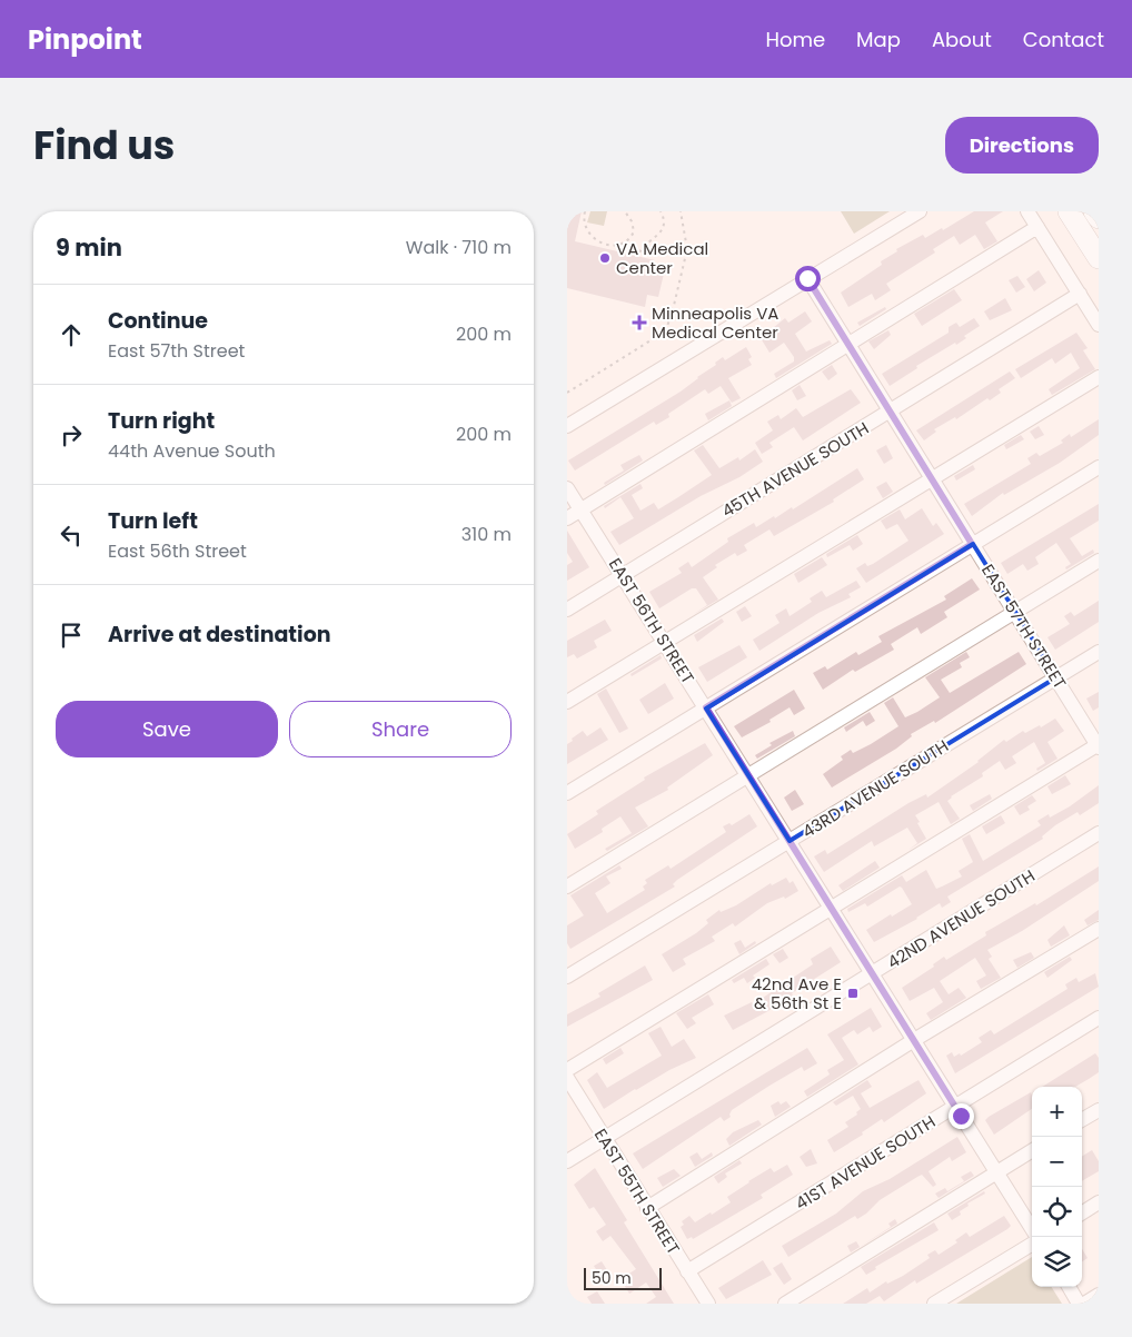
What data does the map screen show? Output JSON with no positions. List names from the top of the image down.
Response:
{
  "streets": {
    "street": [
      "45TH AVENUE SOUTH",
      "EAST 56TH STREET",
      "EAST 57TH STREET",
      "43RD AVENUE SOUTH",
      "42ND AVENUE SOUTH",
      "41ST AVENUE SOUTH",
      "EAST 55TH STREET"
    ]
  },
  "crossings": [
    ["45TH AVENUE SOUTH", "EAST 56TH STREET"],
    ["45TH AVENUE SOUTH", "EAST 57TH STREET"],
    ["EAST 56TH STREET", "43RD AVENUE SOUTH"],
    ["EAST 56TH STREET", "42ND AVENUE SOUTH"],
    ["EAST 56TH STREET", "41ST AVENUE SOUTH"],
    ["EAST 57TH STREET", "43RD AVENUE SOUTH"],
    ["42ND AVENUE SOUTH", "EAST 55TH STREET"],
    ["41ST AVENUE SOUTH", "EAST 55TH STREET"]
  ],
  "places": {
    "other": ["VA Medical Center"],
    "health": ["Minneapolis VA Medical Center"],
    "transit": ["42nd Ave E & 56th St E"]
  },
  "scale_bar": "50 m",
  "page": {
    "header": "Pinpoint",
    "nav": [
      "Home",
      "Map",
      "About",
      "Contact"
    ],
    "title": "Find us",
    "buttons": [
      "Directions",
      ["Save", "Share"]
    ],
    "heading": ["9 min", "Walk · 710 m"],
    "list": [
      ["Continue", "East 57th Street", "200 m"],
      ["Turn right", "44th Avenue South", "200 m"],
      ["Turn left", "East 56th Street", "310 m"],
      "Arrive at destination"
    ],
    "map_buttons": ["+", "−"],
    "scale": "50 m"
  }
}
